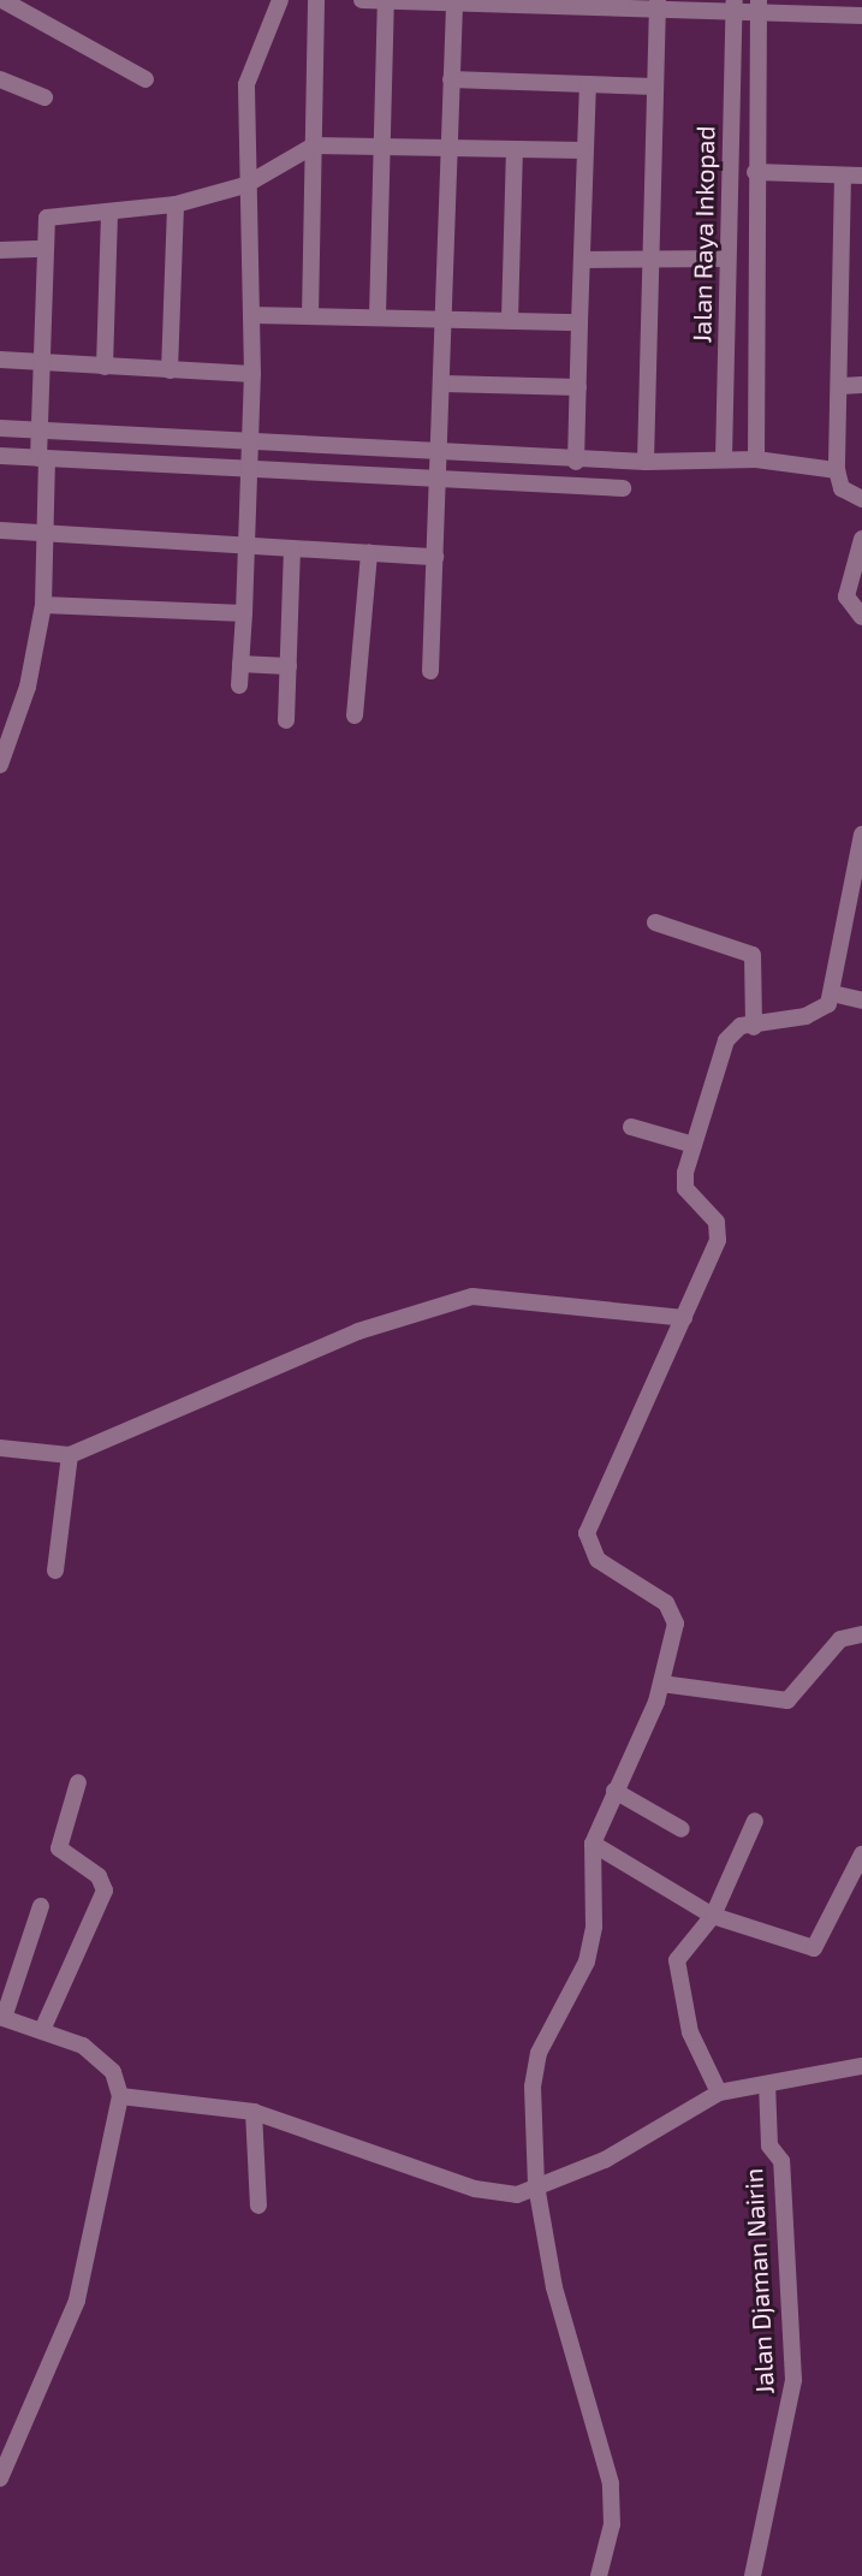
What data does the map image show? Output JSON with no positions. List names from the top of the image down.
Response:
{
  "streets": {
    "street": ["Jalan Raya Inkopad", "Jalan Djaman Nairin"]
  }
}
